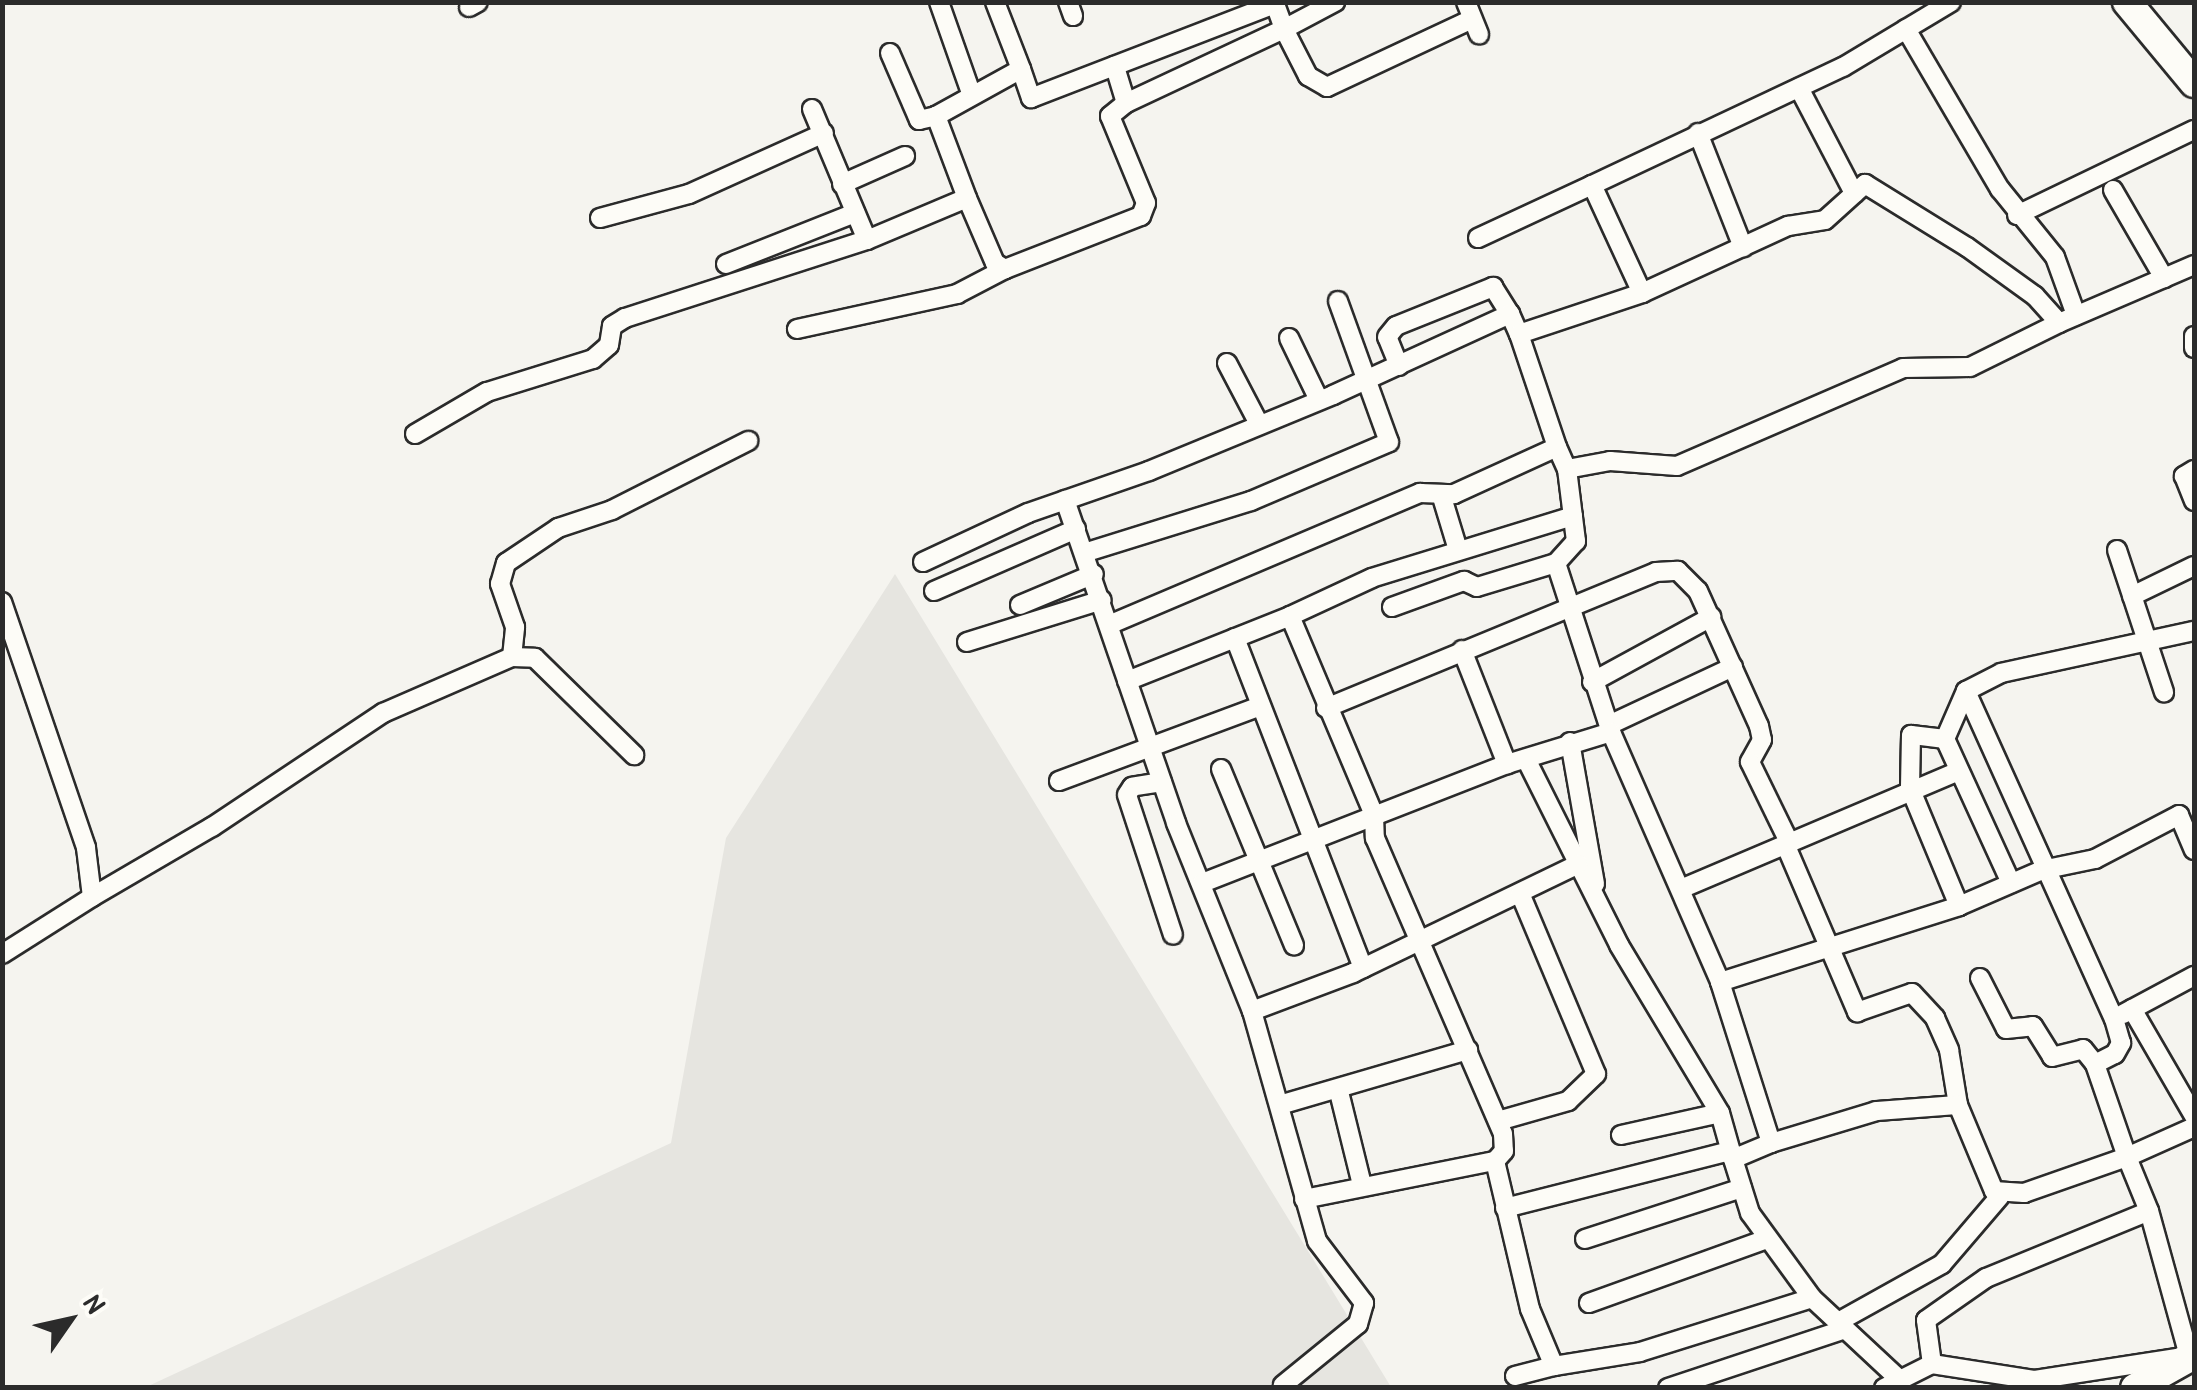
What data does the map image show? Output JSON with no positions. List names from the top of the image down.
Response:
{
  "north": "top right"
}
